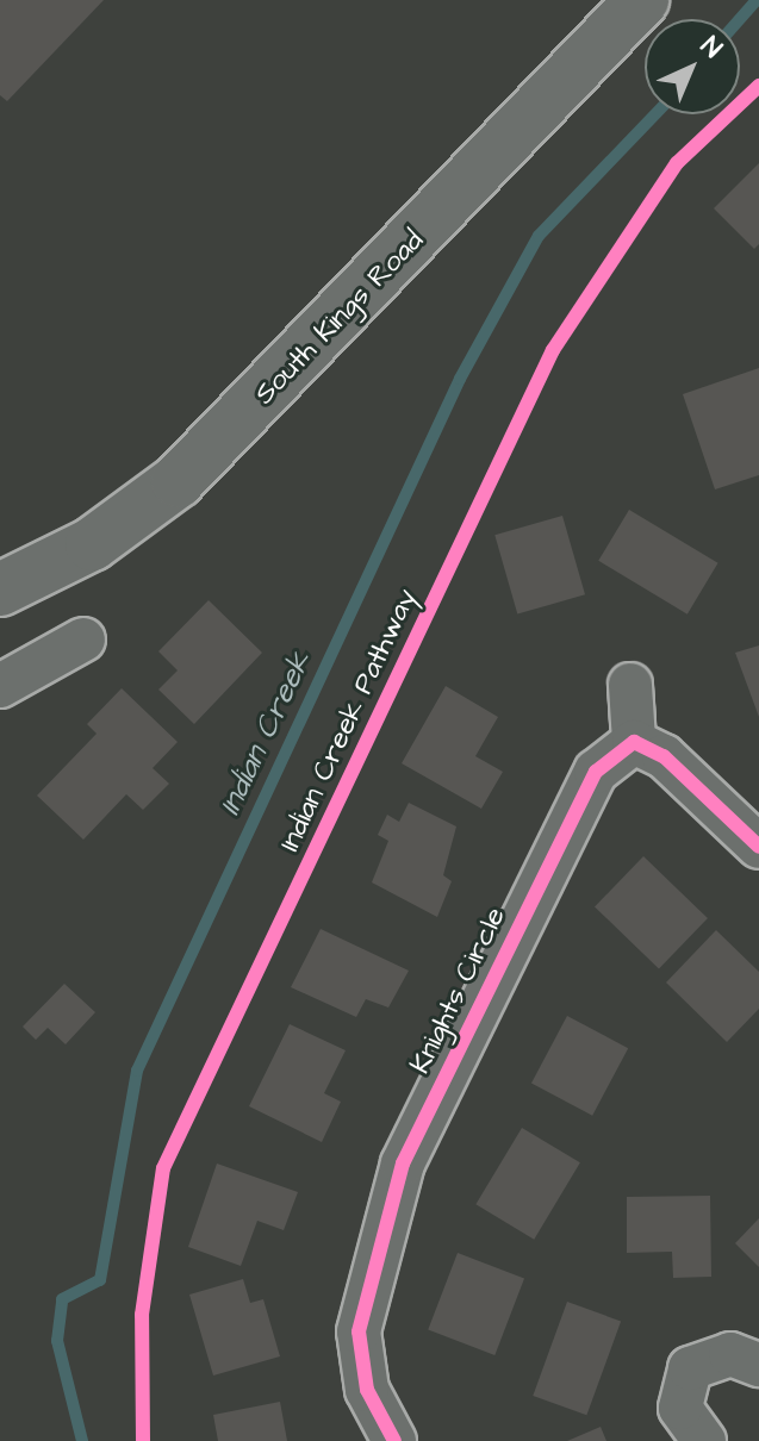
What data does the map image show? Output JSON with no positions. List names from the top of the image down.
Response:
{
  "streets": {
    "main road": ["South Kings Road"],
    "street": ["Knights Circle"],
    "cycle path": ["Indian Creek Pathway"]
  },
  "water": ["Indian Creek"],
  "north": "top right"
}
